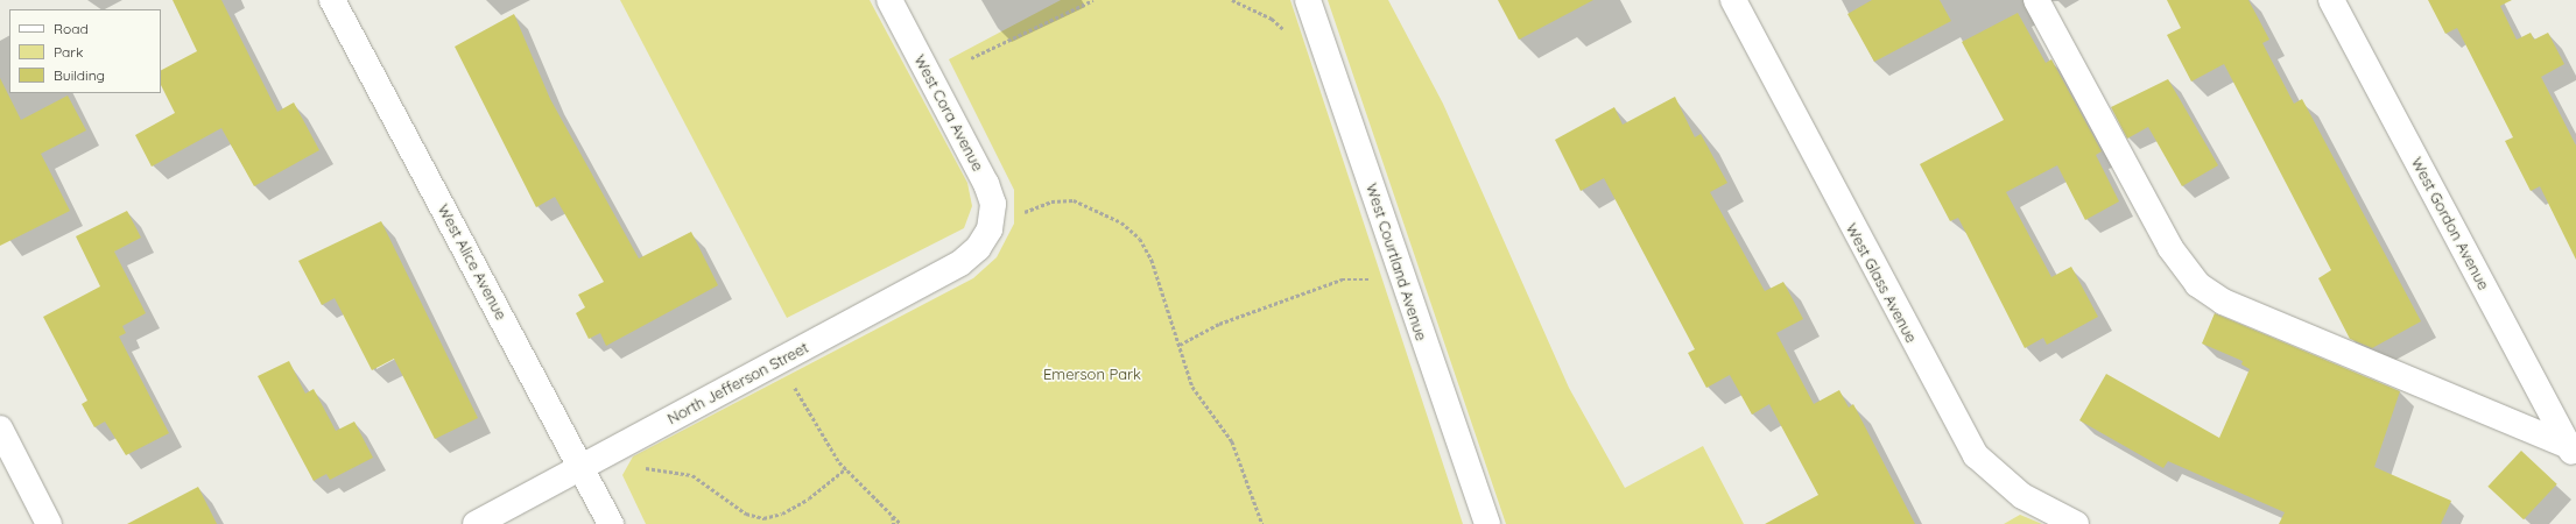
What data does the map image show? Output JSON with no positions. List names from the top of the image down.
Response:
{
  "streets": {
    "street": [
      "West Cora Avenue",
      "West Gordon Avenue",
      "West Alice Avenue",
      "West Courtland Avenue",
      "West Glass Avenue",
      "North Jefferson Street"
    ]
  },
  "crossings": [
    ["West Cora Avenue", "North Jefferson Street"],
    ["West Alice Avenue", "North Jefferson Street"]
  ],
  "parks": ["Emerson Park"],
  "legend": ["Road", "Park", "Building"]
}
